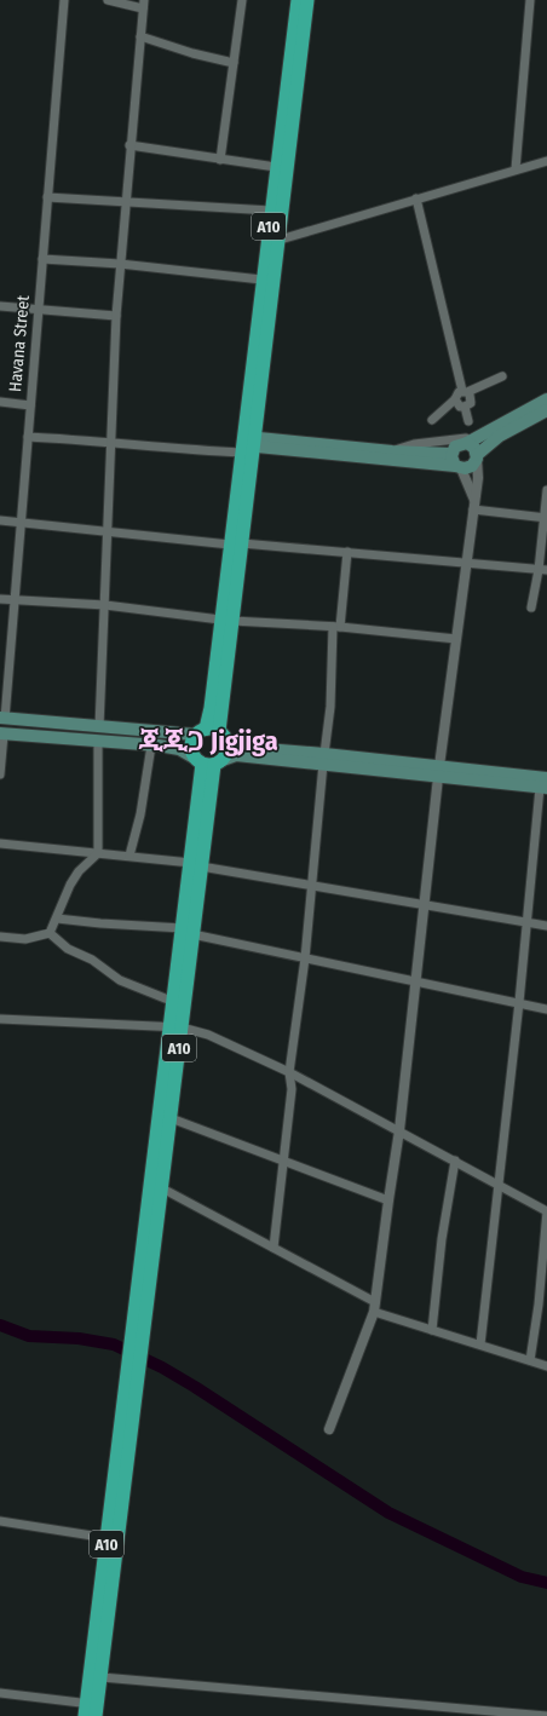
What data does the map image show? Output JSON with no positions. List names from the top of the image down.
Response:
{
  "streets": {
    "highway": ["A10"],
    "street": ["Havana Street"]
  },
  "districts": ["ጂጂጋ Jigjiga"]
}
